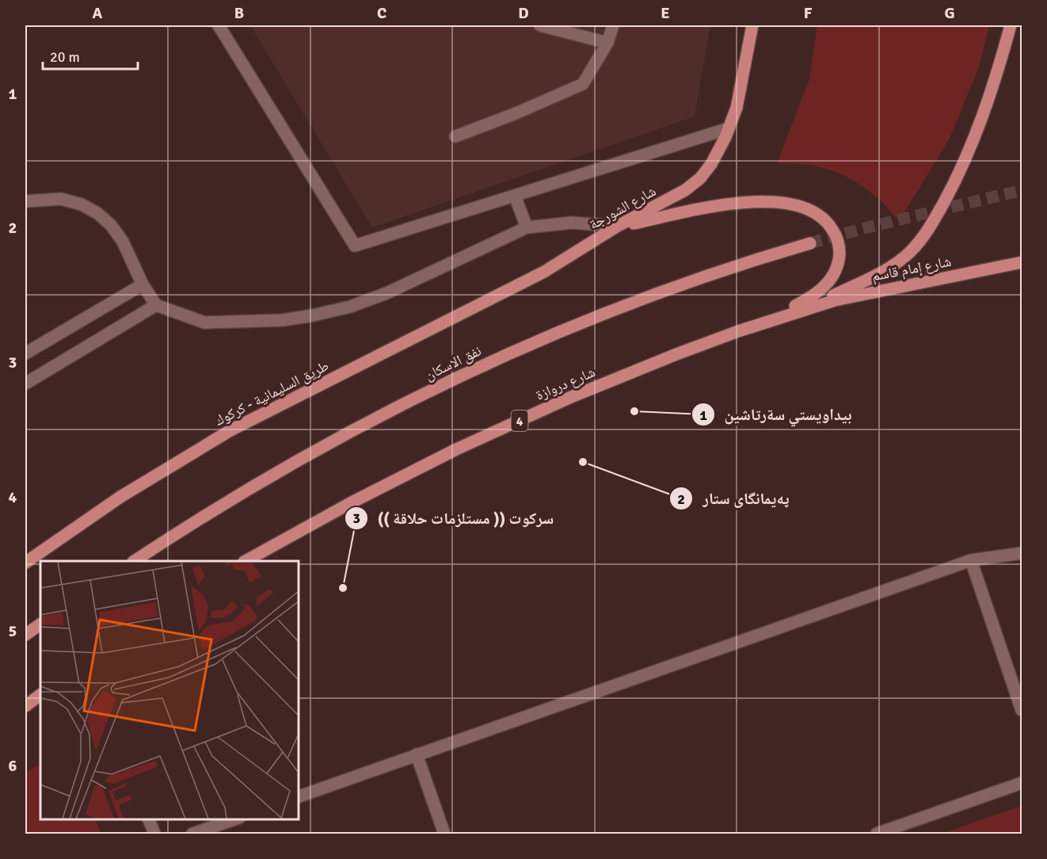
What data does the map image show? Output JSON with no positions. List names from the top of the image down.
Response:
{
  "streets": {
    "main road": [
      "شارع الشورجة",
      "شارع إمام قاسم",
      "نفق الاسكان",
      "شارع دروازة",
      "طريق السليمانية - كركوك",
      "4"
    ]
  },
  "crossings": [
    ["شارع الشورجة", "طريق السليمانية - كركوك"],
    ["شارع إمام قاسم", "شارع دروازة"]
  ],
  "places": ["بيداويستي سةرتاشين", "پەیمانگای ستار", "سركوت (( مستلزمات حلاقة ))"],
  "scale_bar": "20 m",
  "grid": {
    "columns": [
      "A",
      "B",
      "C",
      "D",
      "E",
      "F",
      "G"
    ],
    "rows": [
      "1",
      "2",
      "3",
      "4",
      "5",
      "6"
    ]
  }
}
